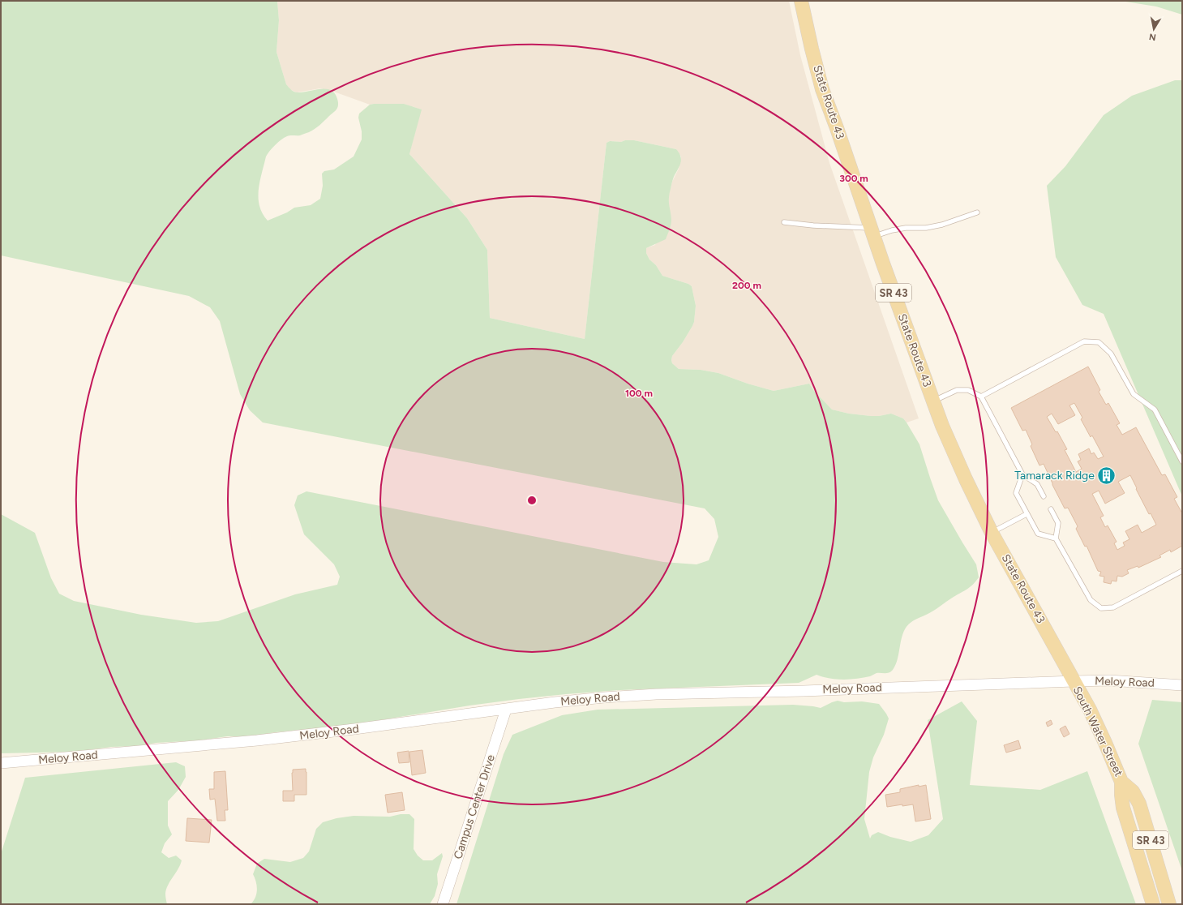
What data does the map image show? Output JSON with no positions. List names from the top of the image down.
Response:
{
  "streets": {
    "main road": ["State Route 43", "SR 43", "South Water Street"],
    "street": ["Meloy Road", "Campus Center Drive"]
  },
  "crossings": [
    ["State Route 43", "Meloy Road"],
    ["State Route 43", "South Water Street"],
    ["Meloy Road", "South Water Street"],
    ["Meloy Road", "Campus Center Drive"]
  ],
  "places": {
    "building": ["Tamarack Ridge"]
  },
  "north": "bottom",
  "rings": ["300 m", "200 m", "100 m"]
}
